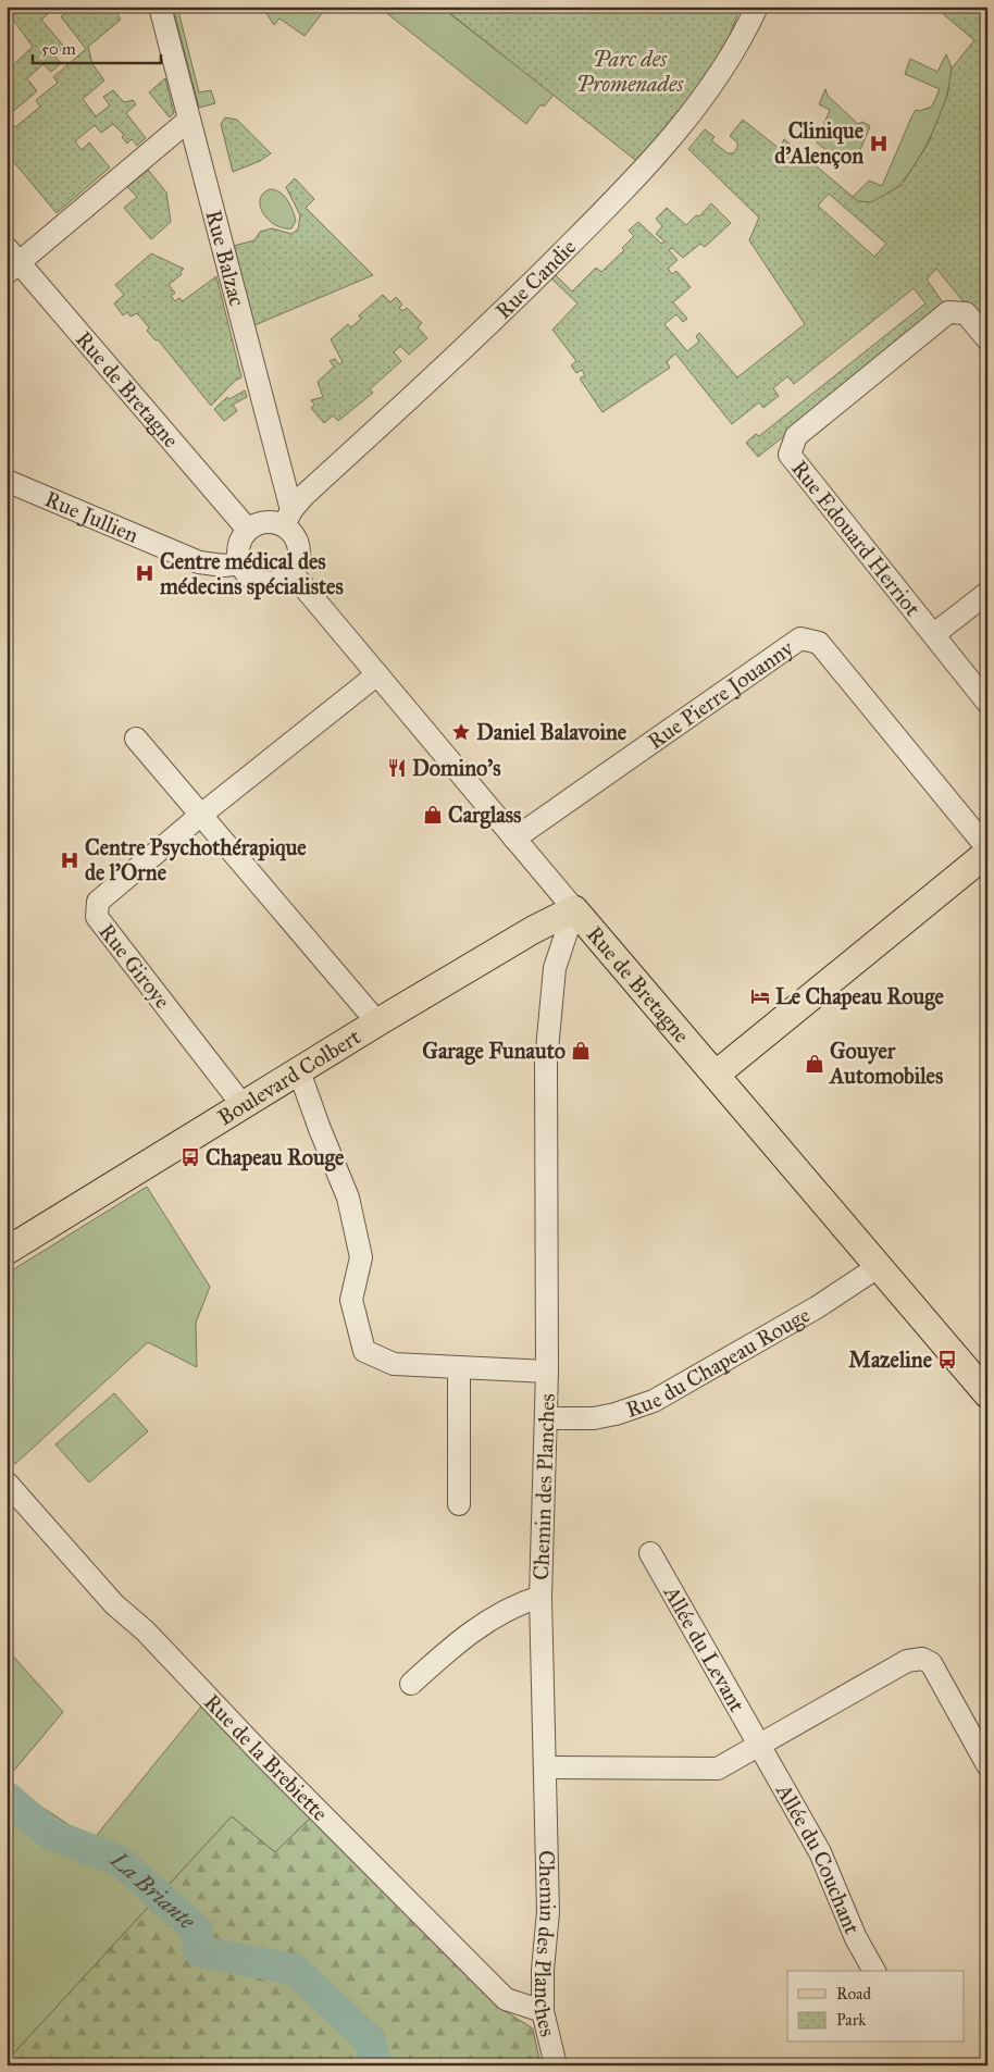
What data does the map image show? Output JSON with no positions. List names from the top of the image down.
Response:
{
  "streets": {
    "main road": ["Rue de Bretagne", "Boulevard Colbert"],
    "street": [
      "Rue Balzac",
      "Rue Candie",
      "Rue Jullien",
      "Rue Edouard Herriot",
      "Rue Pierre Jouanny",
      "Rue Giroye",
      "Rue du Chapeau Rouge",
      "Chemin des Planches",
      "Allée du Levant",
      "Rue de la Brebiette",
      "Allée du Couchant"
    ]
  },
  "crossings": [
    ["Rue Balzac", "Rue Candie"],
    ["Rue Balzac", "Rue de Bretagne"],
    ["Rue Balzac", "Rue Jullien"],
    ["Rue Candie", "Rue de Bretagne"],
    ["Rue Candie", "Rue Jullien"],
    ["Rue de Bretagne", "Rue Jullien"],
    ["Rue de Bretagne", "Rue Pierre Jouanny"],
    ["Rue de Bretagne", "Rue Giroye"],
    ["Rue de Bretagne", "Boulevard Colbert"],
    ["Rue de Bretagne", "Rue du Chapeau Rouge"],
    ["Rue de Bretagne", "Chemin des Planches"],
    ["Rue Giroye", "Boulevard Colbert"],
    ["Boulevard Colbert", "Chemin des Planches"],
    ["Rue du Chapeau Rouge", "Chemin des Planches"],
    ["Chemin des Planches", "Rue de la Brebiette"],
    ["Allée du Levant", "Allée du Couchant"]
  ],
  "water": ["La Briante"],
  "parks": ["Parc des Promenades"],
  "places": {
    "hospital": ["Clinique d'Alençon", "Centre médical des médecins spécialistes", "Centre Psychothérapique de l'Orne"],
    "place": ["Daniel Balavoine"],
    "restaurant": ["Domino's"],
    "shop": ["Carglass", "Garage Funauto", "Gouyer Automobiles"],
    "hotel": ["Le Chapeau Rouge"],
    "bus stop": ["Chapeau Rouge", "Mazeline"]
  },
  "legend": ["Road", "Park"],
  "scale_bar": "50 m"
}
